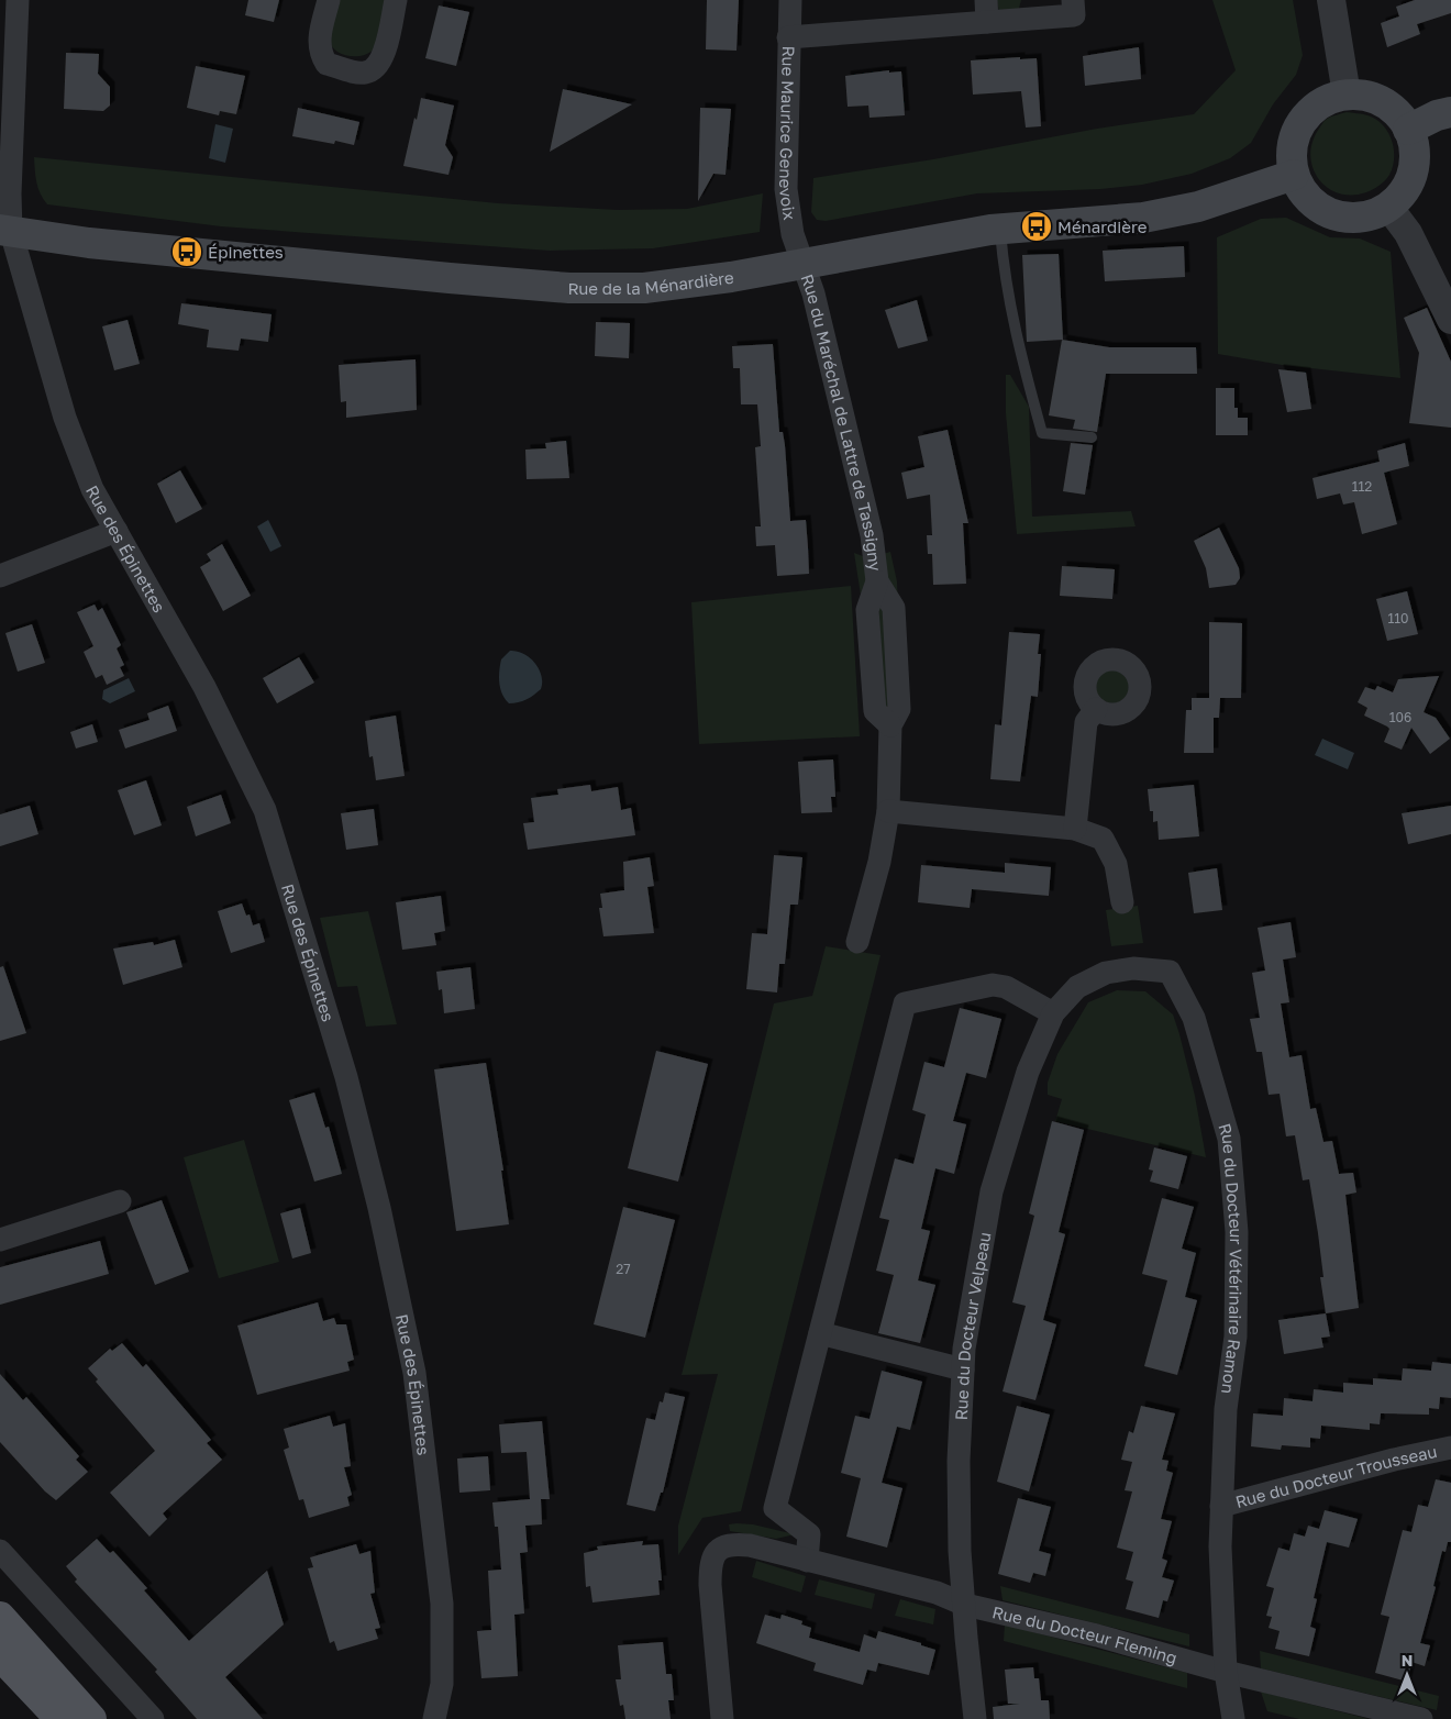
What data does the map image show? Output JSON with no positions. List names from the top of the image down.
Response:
{
  "streets": {
    "main road": ["Rue de la Ménardière"],
    "street": [
      "Rue Maurice Genevoix",
      "Rue du Maréchal de Lattre de Tassigny",
      "Rue des Épinettes",
      "Rue du Docteur Vétérinaire Ramon",
      "Rue du Docteur Velpeau",
      "Rue du Docteur Trousseau",
      "Rue du Docteur Fleming"
    ]
  },
  "crossings": [
    ["Rue Maurice Genevoix", "Rue de la Ménardière"],
    ["Rue Maurice Genevoix", "Rue du Maréchal de Lattre de Tassigny"],
    ["Rue de la Ménardière", "Rue du Maréchal de Lattre de Tassigny"],
    ["Rue de la Ménardière", "Rue des Épinettes"],
    ["Rue du Docteur Vétérinaire Ramon", "Rue du Docteur Velpeau"],
    ["Rue du Docteur Vétérinaire Ramon", "Rue du Docteur Trousseau"],
    ["Rue du Docteur Vétérinaire Ramon", "Rue du Docteur Fleming"],
    ["Rue du Docteur Velpeau", "Rue du Docteur Fleming"]
  ],
  "places": {
    "bus stop": ["Ménardière", "Épinettes"]
  },
  "house_numbers": [
    "112",
    "110",
    "106",
    "27"
  ],
  "north": "top"
}
